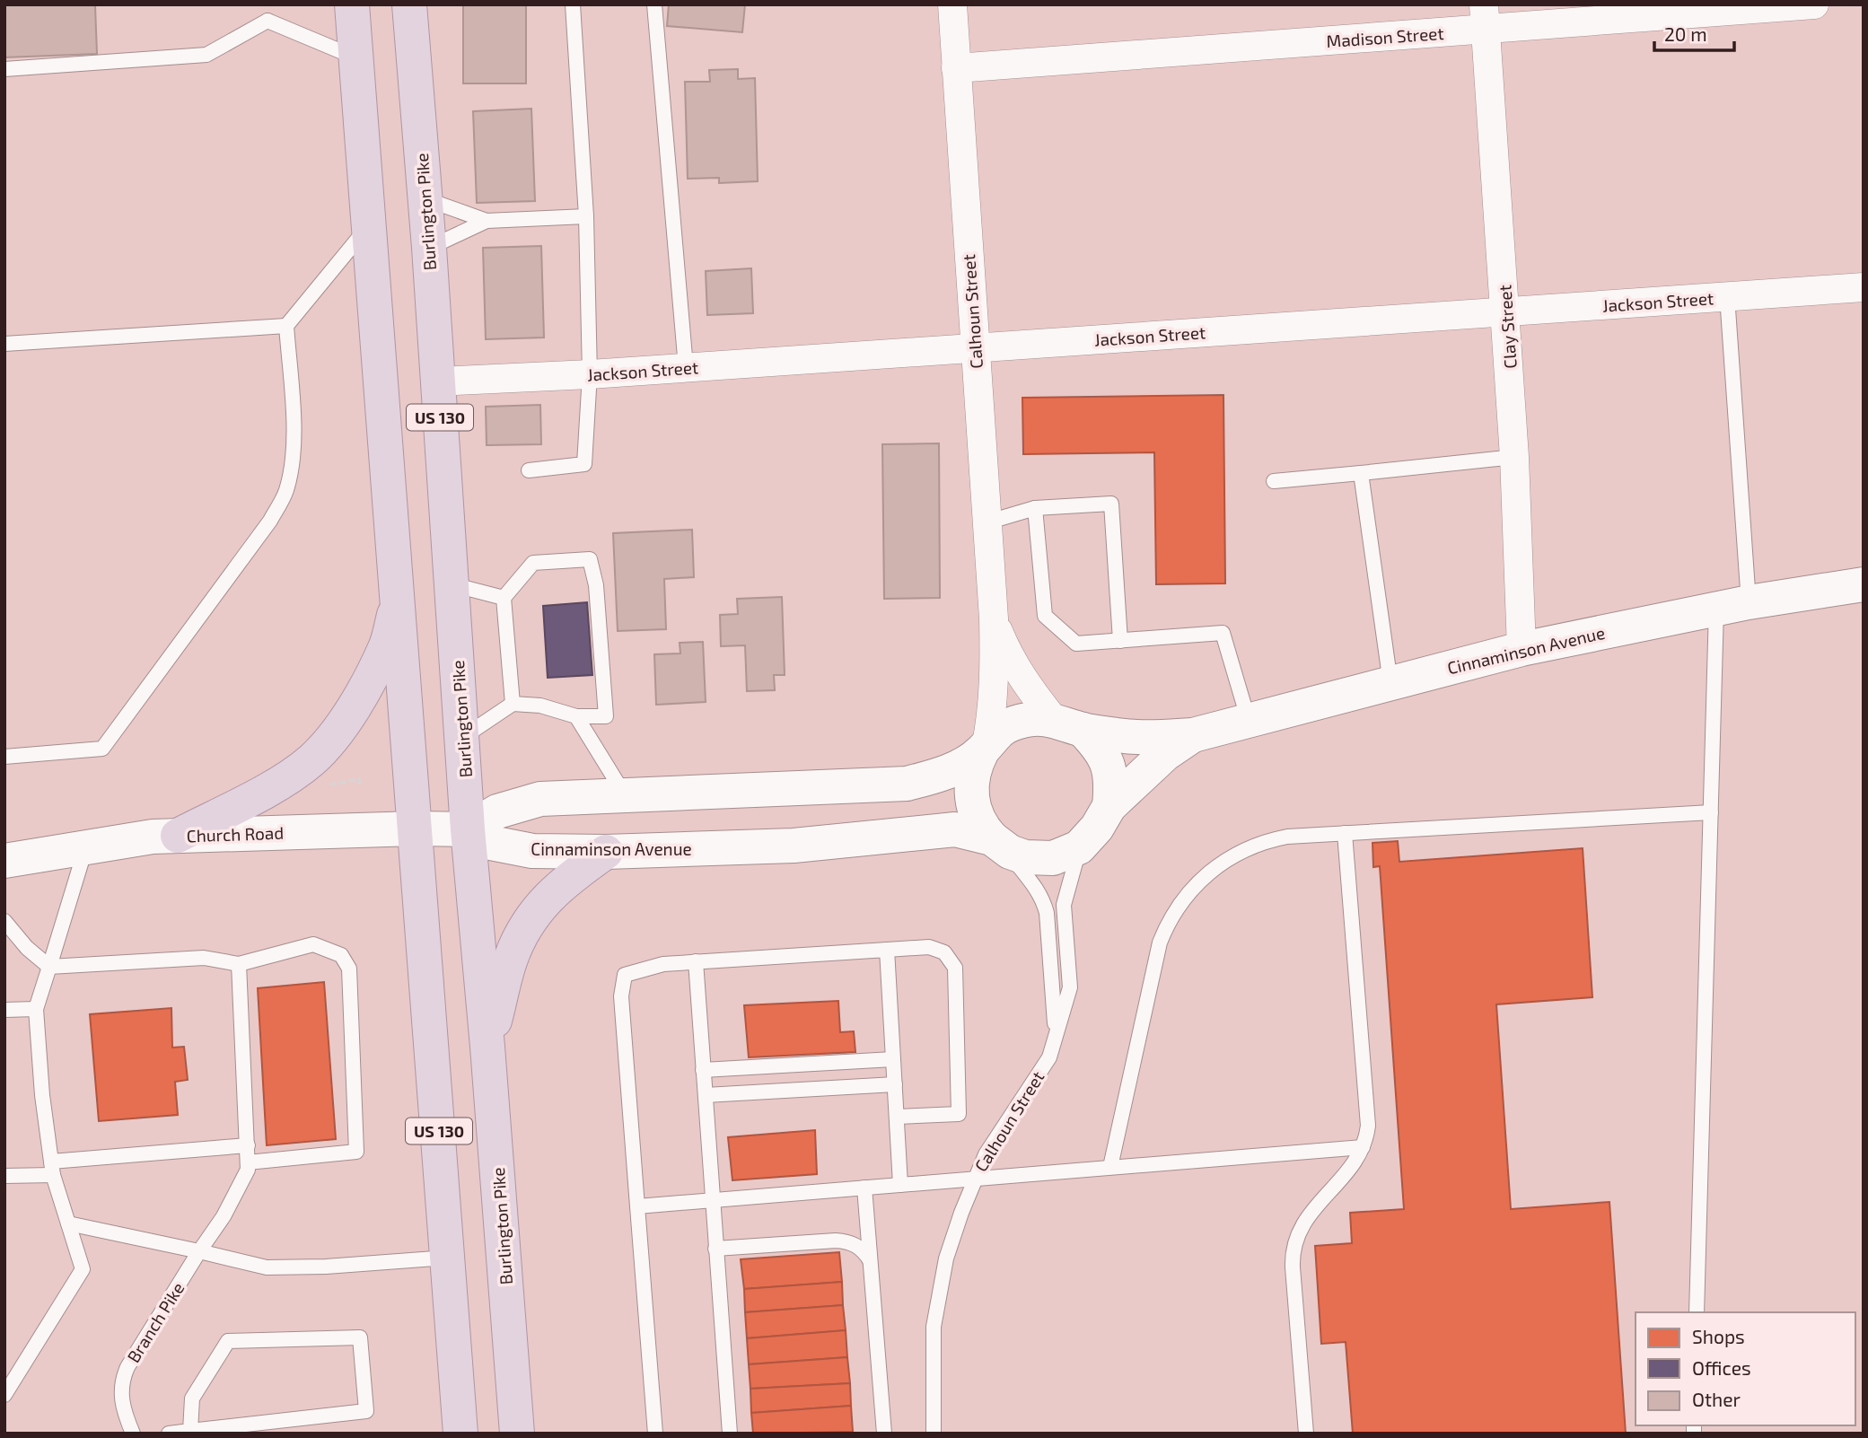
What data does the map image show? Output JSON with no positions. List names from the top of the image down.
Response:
{
  "streets": {
    "highway": ["Burlington Pike", "US 130"],
    "main road": ["Calhoun Street", "Cinnaminson Avenue", "Church Road"],
    "street": ["Madison Street", "Jackson Street", "Clay Street"],
    "lane": ["Branch Pike"]
  },
  "crossings": [
    ["Madison Street", "Calhoun Street"],
    ["Madison Street", "Clay Street"],
    ["Burlington Pike", "Jackson Street"],
    ["Burlington Pike", "Cinnaminson Avenue"],
    ["Burlington Pike", "Church Road"],
    ["Jackson Street", "Calhoun Street"],
    ["Jackson Street", "Clay Street"],
    ["Calhoun Street", "Cinnaminson Avenue"],
    ["Clay Street", "Cinnaminson Avenue"],
    ["US 130", "Church Road"],
    ["Cinnaminson Avenue", "Church Road"]
  ],
  "legend": ["Shops", "Offices", "Other"],
  "scale_bar": "20 m"
}
